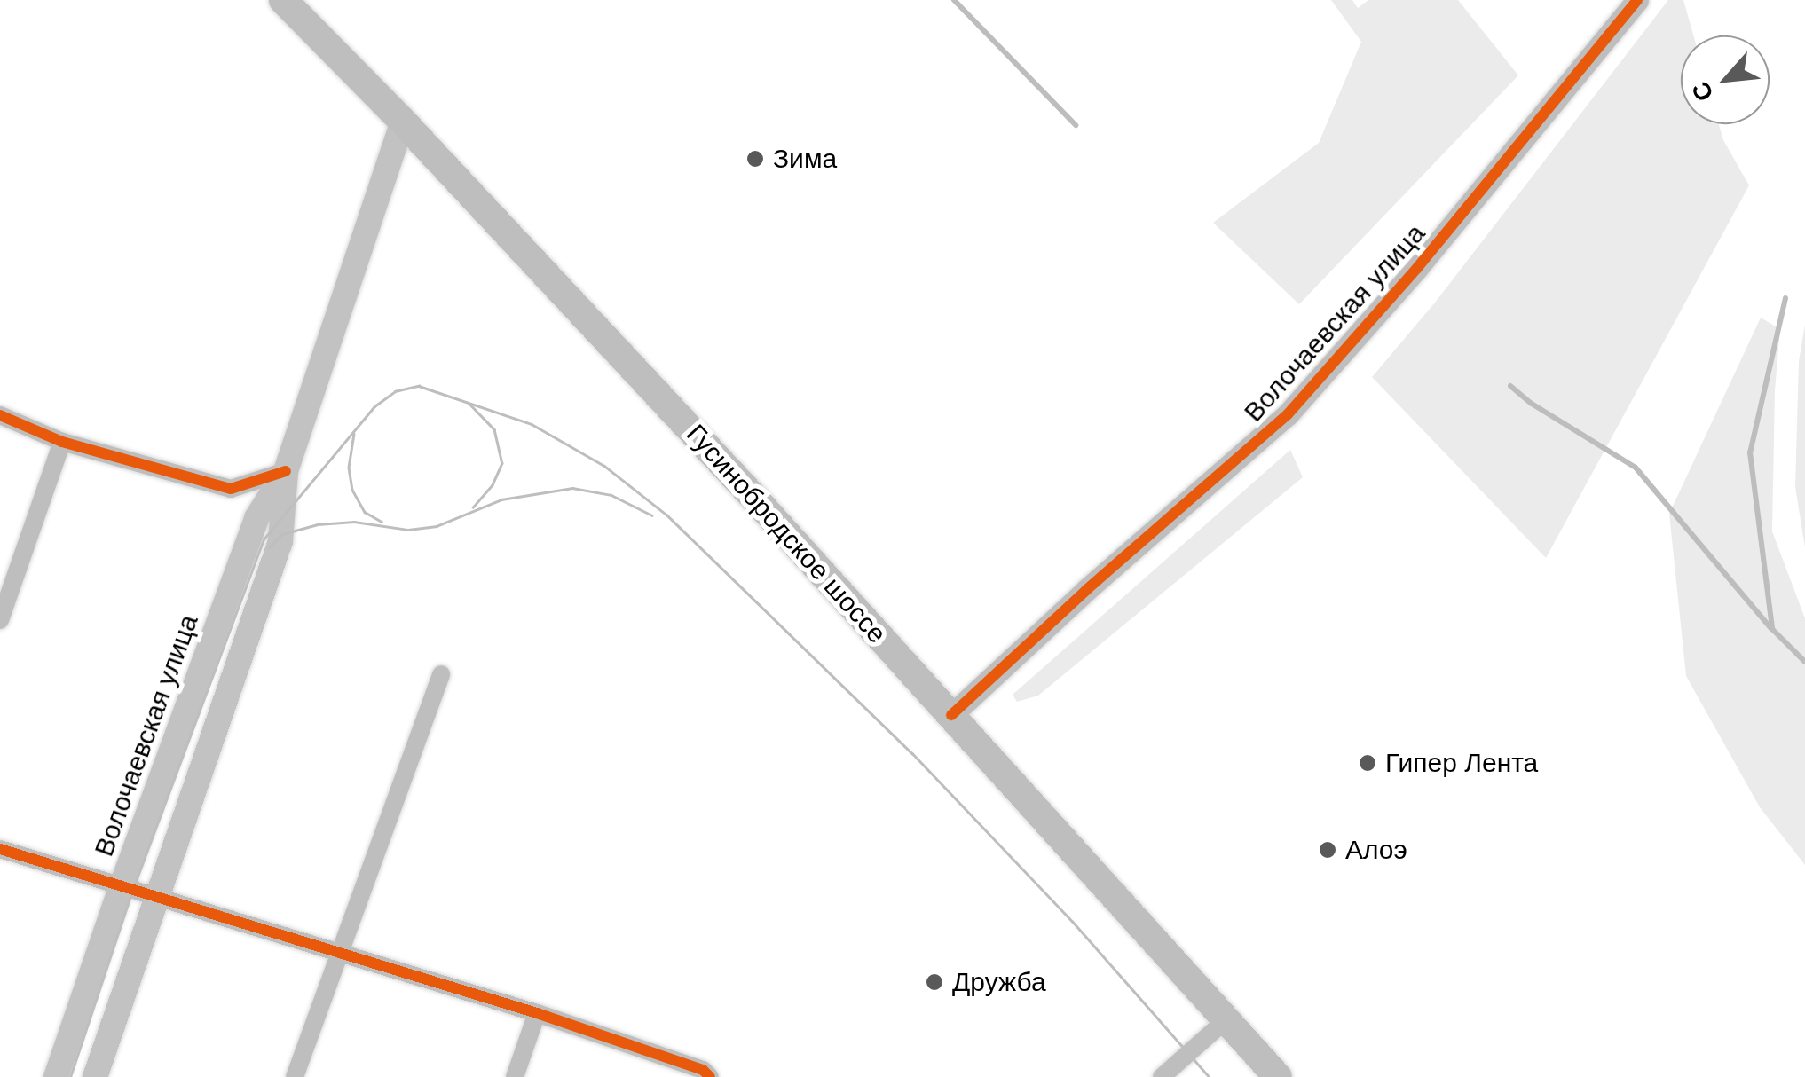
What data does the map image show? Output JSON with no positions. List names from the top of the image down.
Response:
{
  "streets": {
    "main road": ["Волочаевская улица", "Гусинобродское шоссе"]
  },
  "crossings": [
    ["Волочаевская улица", "Гусинобродское шоссе"]
  ],
  "places": [
    "Зима",
    "Гипер Лента",
    "Алоэ",
    "Дружба"
  ],
  "north": "bottom left"
}
